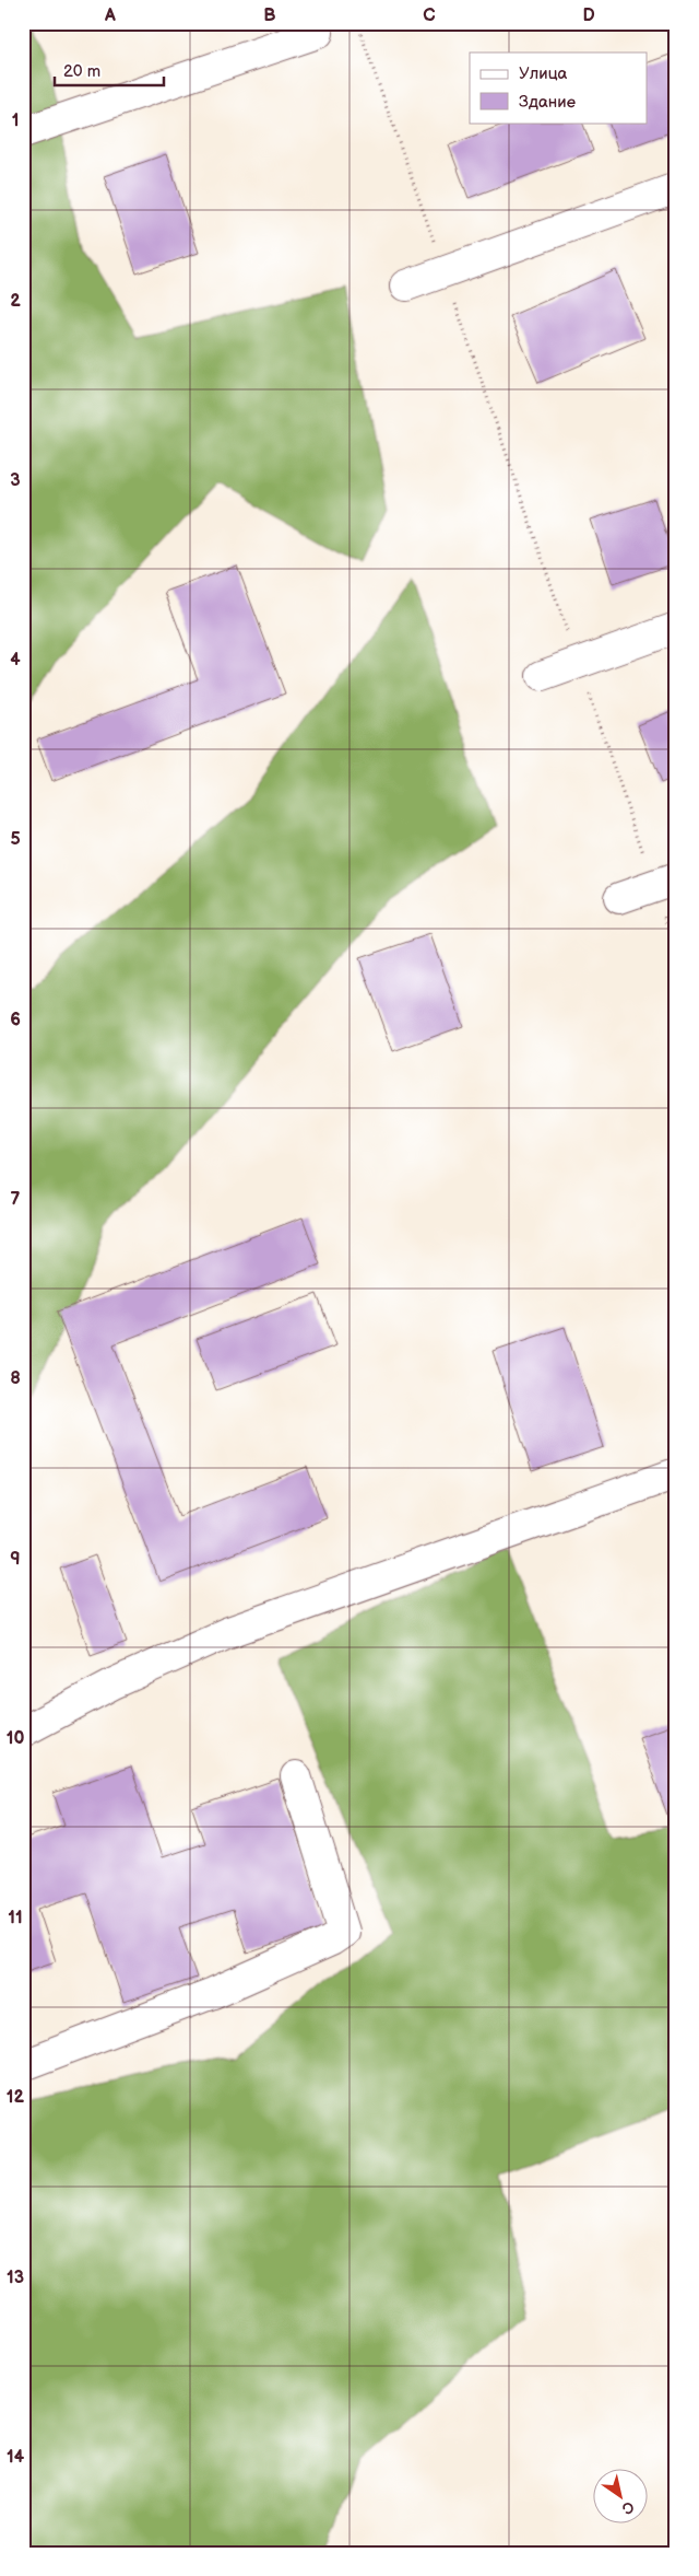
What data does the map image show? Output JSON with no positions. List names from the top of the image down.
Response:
{
  "legend": ["Улица", "Здание"],
  "scale_bar": "20 m",
  "north": "bottom right",
  "grid": {
    "columns": [
      "A",
      "B",
      "C",
      "D"
    ],
    "rows": [
      "1",
      "2",
      "3",
      "4",
      "5",
      "6",
      "7",
      "8",
      "9",
      "10",
      "11",
      "12",
      "13",
      "14"
    ]
  }
}
